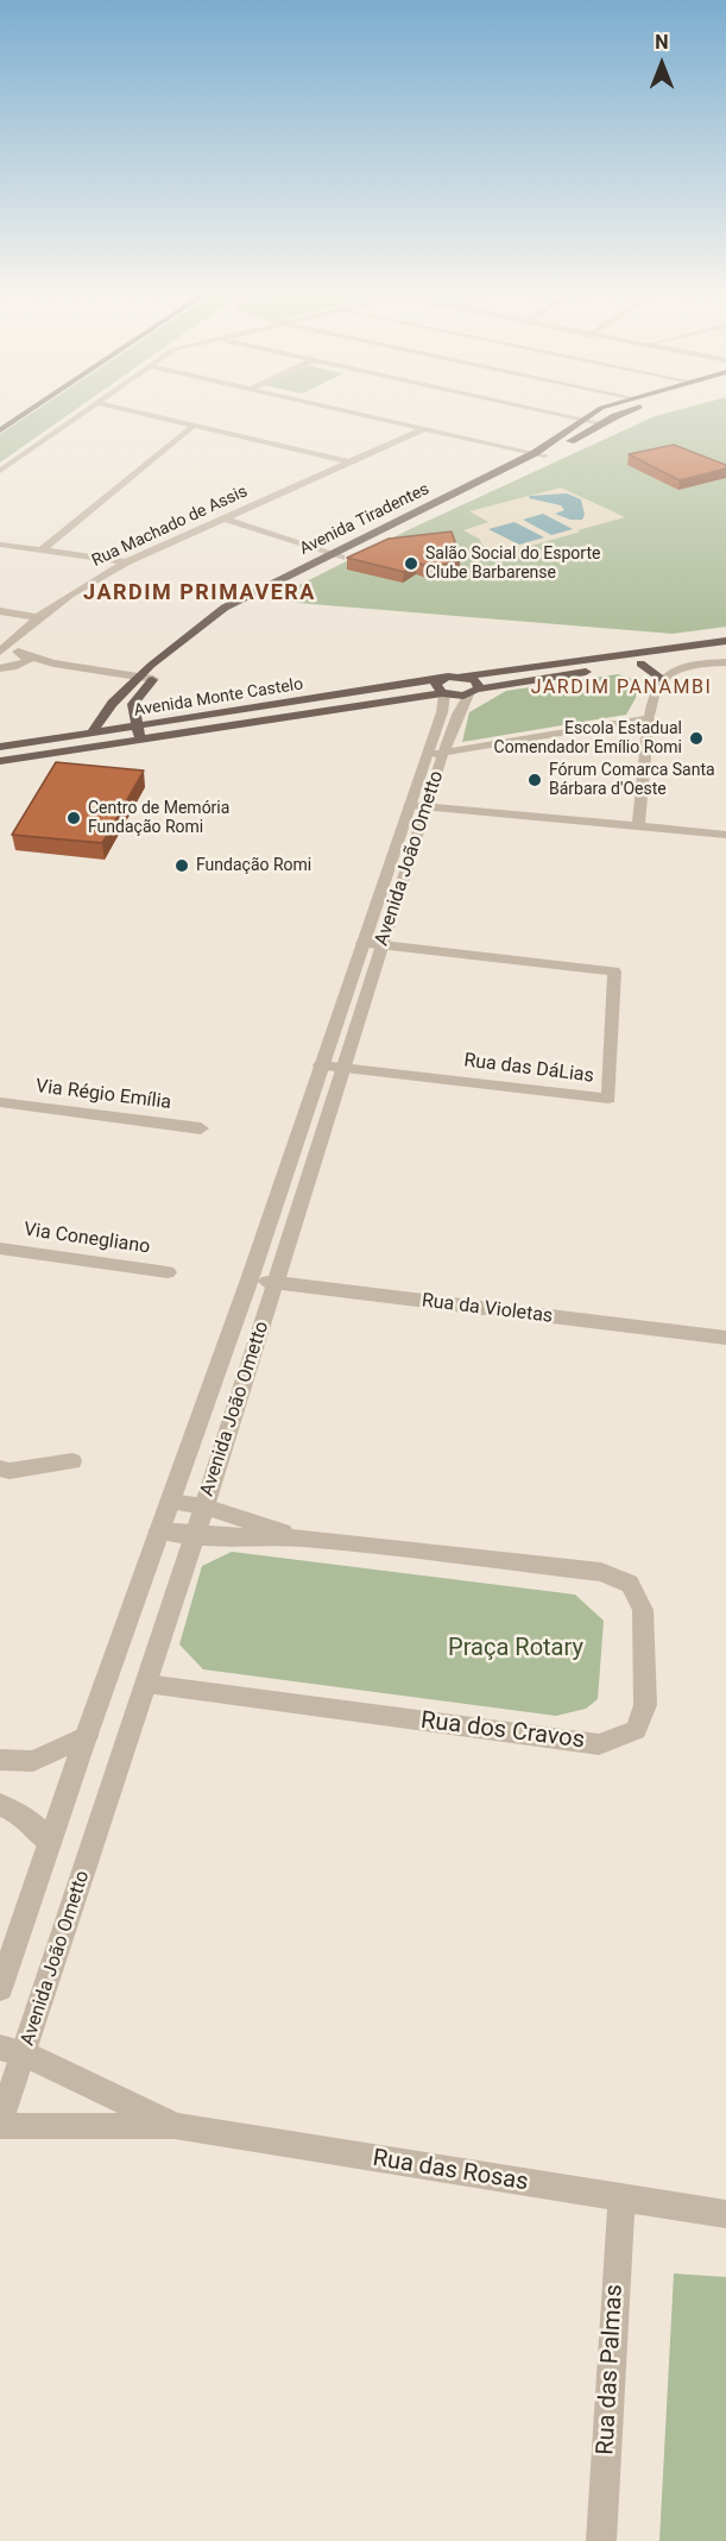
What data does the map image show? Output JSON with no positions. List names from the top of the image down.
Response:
{
  "streets": {
    "main road": ["Avenida Tiradentes", "Avenida Monte Castelo"],
    "street": [
      "Rua Machado de Assis",
      "Avenida João Ometto",
      "Rua das DáLias",
      "Via Régio Emília",
      "Via Conegliano",
      "Rua da Violetas",
      "Rua dos Cravos",
      "Rua das Rosas",
      "Rua das Palmas"
    ]
  },
  "crossings": [
    ["Avenida Tiradentes", "Avenida Monte Castelo"],
    ["Avenida Monte Castelo", "Avenida João Ometto"],
    ["Avenida João Ometto", "Rua das DáLias"],
    ["Avenida João Ometto", "Rua da Violetas"],
    ["Avenida João Ometto", "Rua dos Cravos"],
    ["Avenida João Ometto", "Rua das Rosas"],
    ["Rua das Rosas", "Rua das Palmas"]
  ],
  "districts": ["JARDIM PRIMAVERA", "JARDIM PANAMBI"],
  "parks": ["Praça Rotary"],
  "places": [
    "Salão Social do Esporte Clube Barbarense",
    "Escola Estadual Comendador Emílio Romi",
    "Fórum Comarca Santa Bárbara d'Oeste",
    "Centro de Memória Fundação Romi",
    "Fundação Romi"
  ],
  "north": "top"
}
